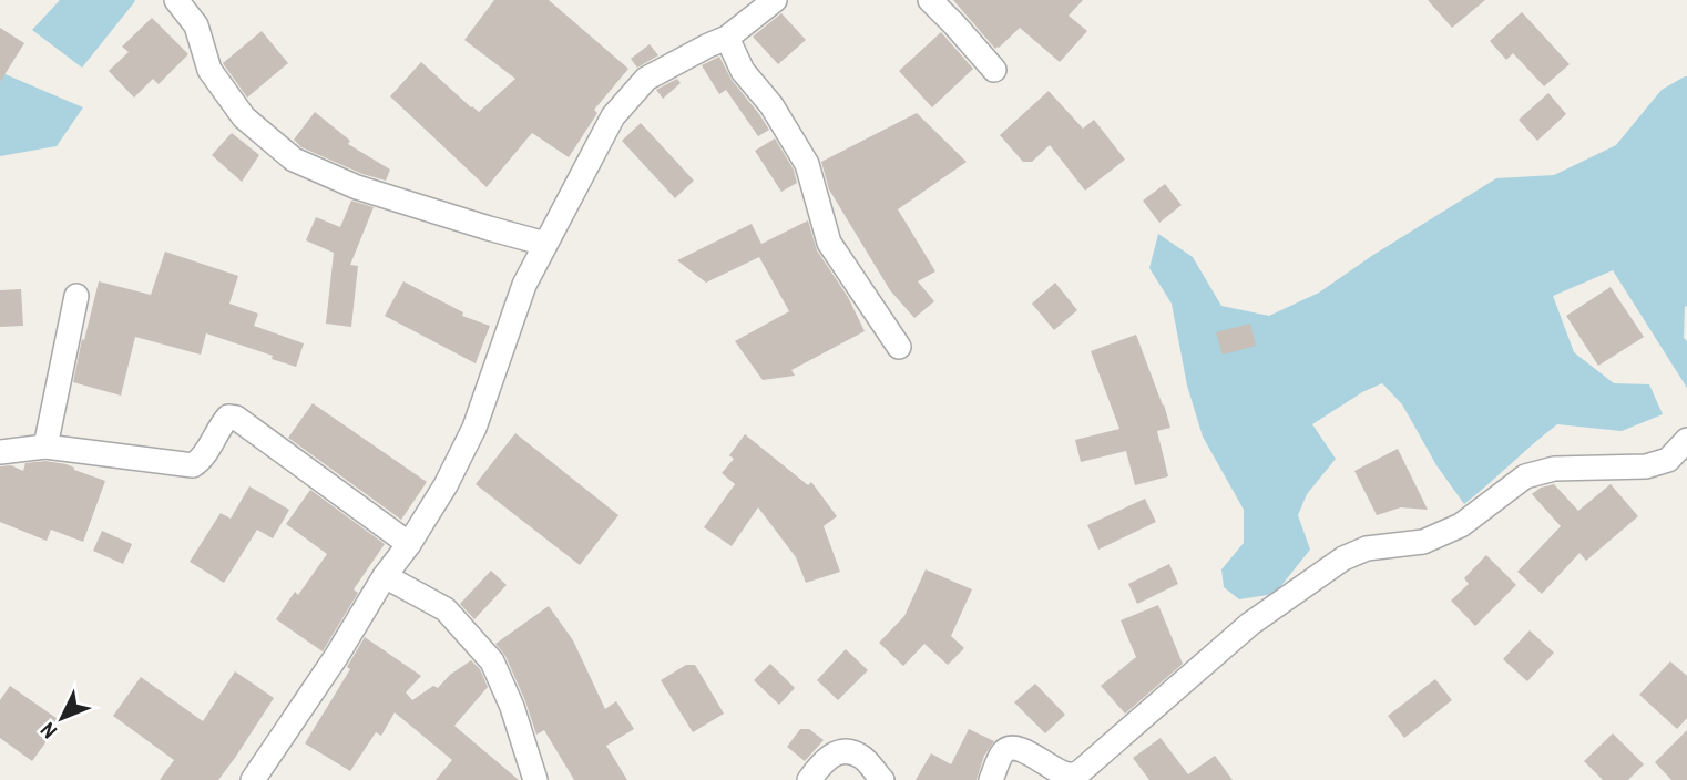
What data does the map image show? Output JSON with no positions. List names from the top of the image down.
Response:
{
  "north": "bottom left"
}
